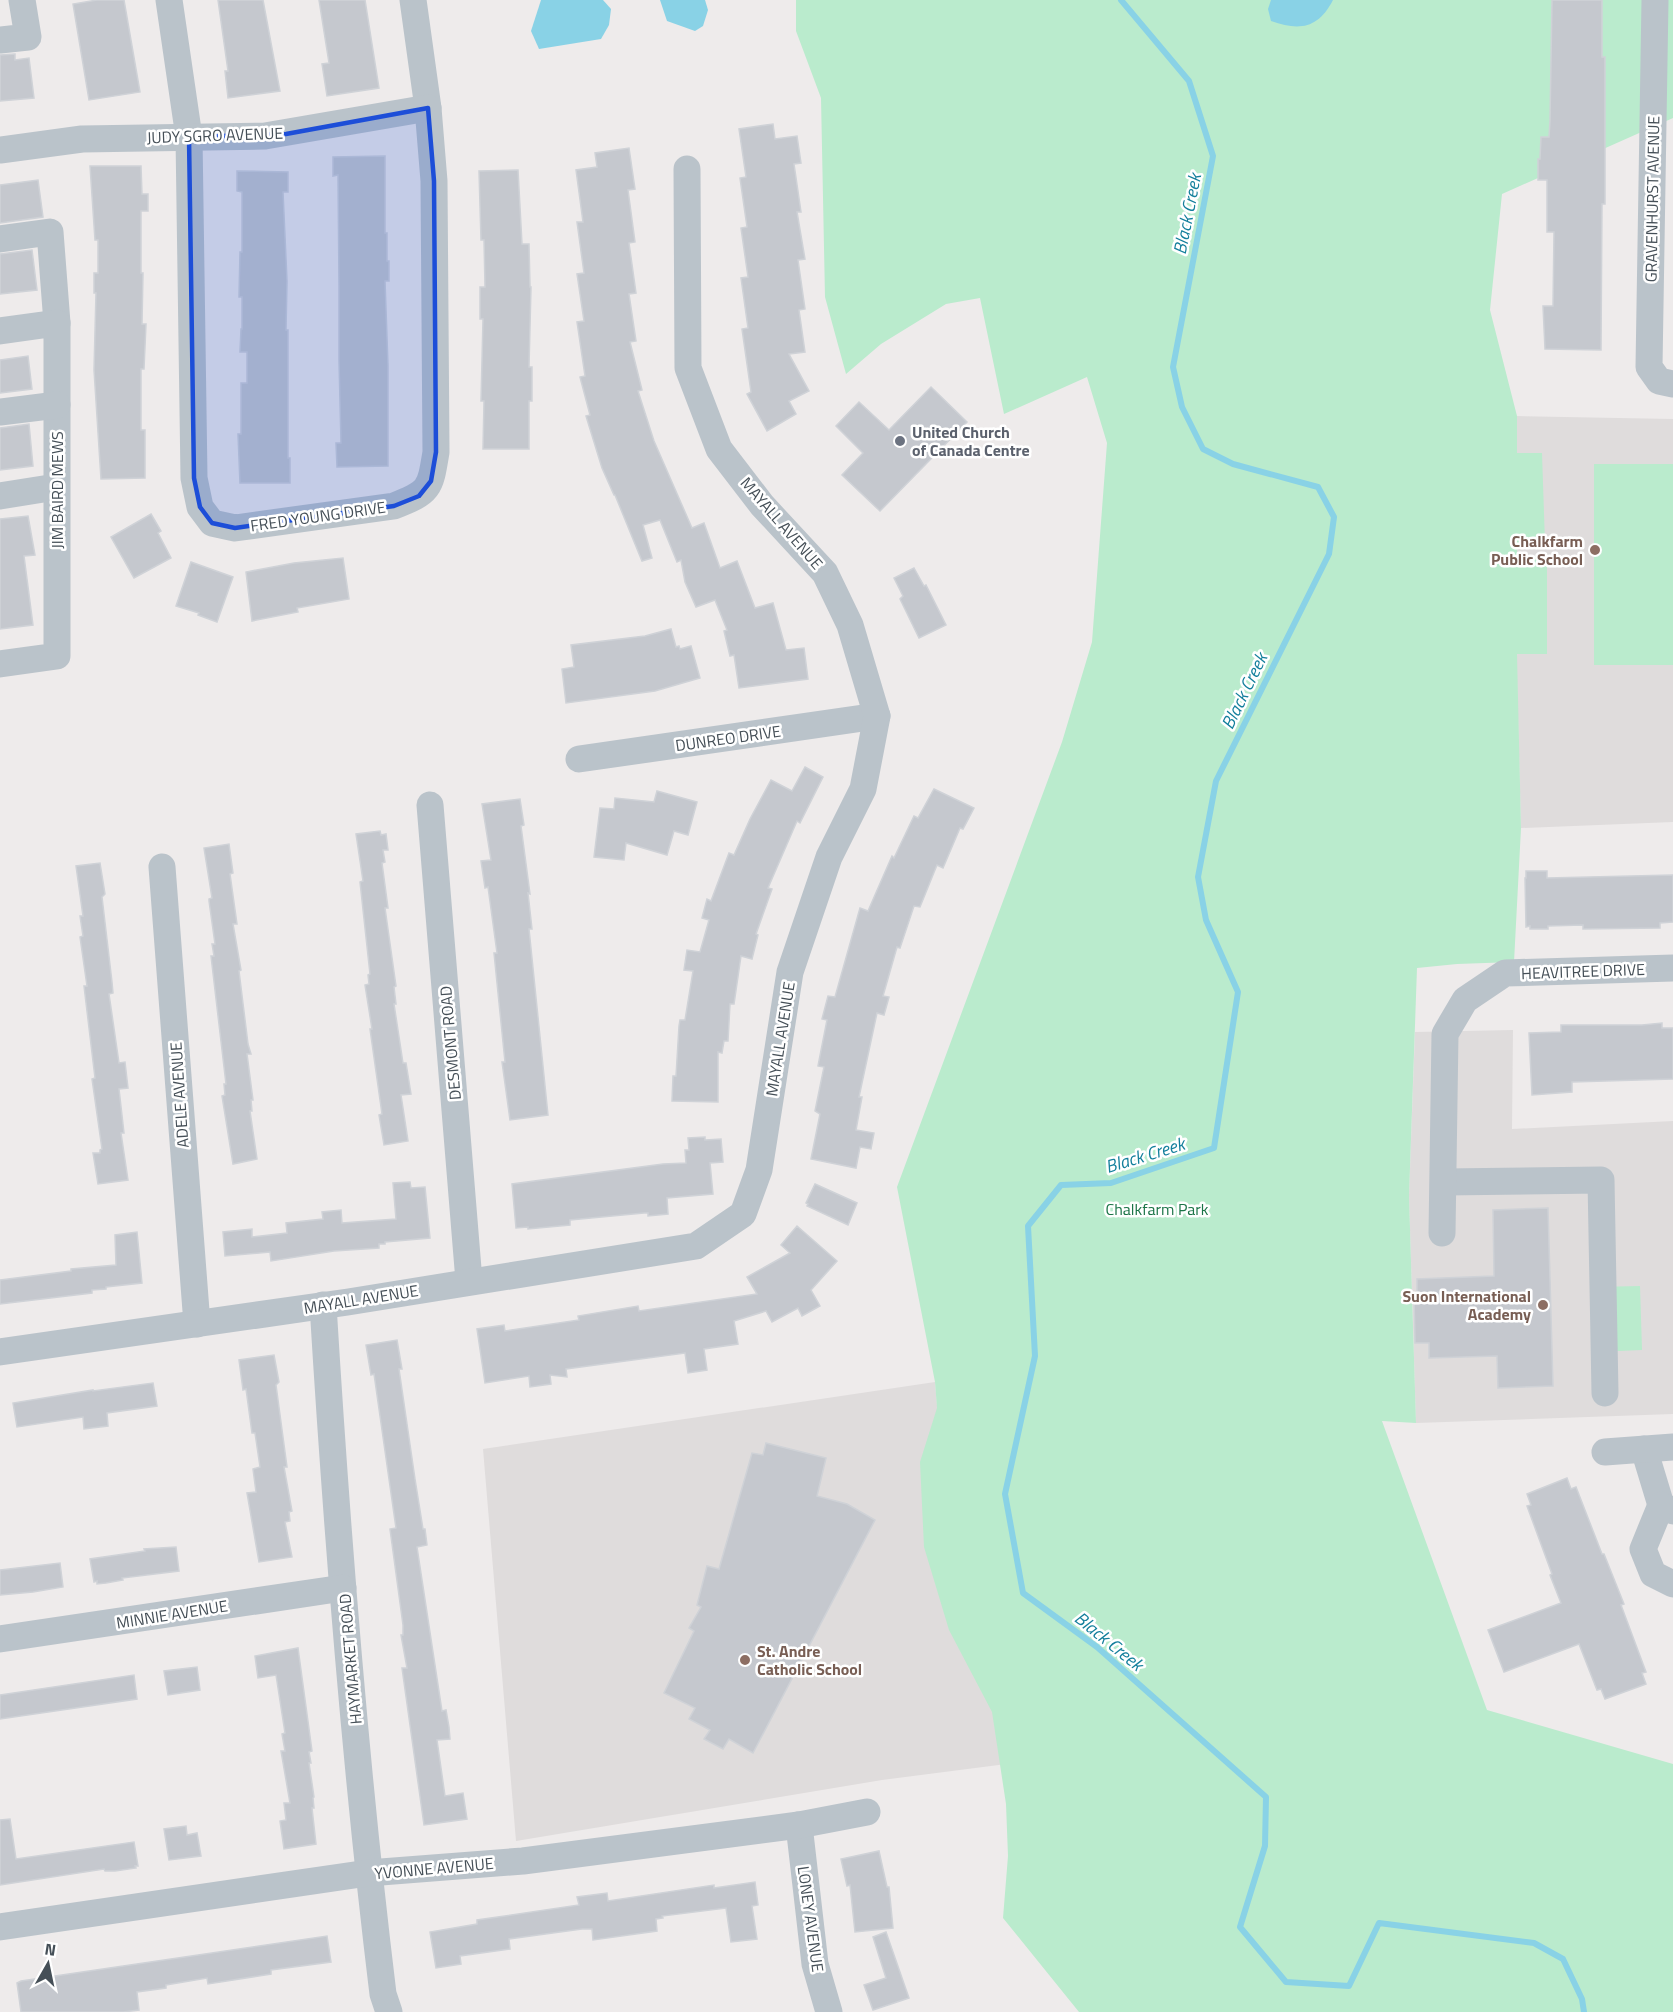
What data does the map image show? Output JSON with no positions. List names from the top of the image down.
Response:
{
  "streets": {
    "street": [
      "JUDY SGRO AVENUE",
      "GRAVENHURST AVENUE",
      "JIM BAIRD MEWS",
      "FRED YOUNG DRIVE",
      "MAYALL AVENUE",
      "DUNREO DRIVE",
      "HEAVITREE DRIVE",
      "DESMONT ROAD",
      "ADELE AVENUE",
      "MINNIE AVENUE",
      "HAYMARKET ROAD",
      "YVONNE AVENUE",
      "LONEY AVENUE"
    ]
  },
  "crossings": [
    ["JUDY SGRO AVENUE", "FRED YOUNG DRIVE"],
    ["MAYALL AVENUE", "DUNREO DRIVE"],
    ["MAYALL AVENUE", "DESMONT ROAD"],
    ["MAYALL AVENUE", "ADELE AVENUE"],
    ["MAYALL AVENUE", "HAYMARKET ROAD"],
    ["MINNIE AVENUE", "HAYMARKET ROAD"],
    ["HAYMARKET ROAD", "YVONNE AVENUE"],
    ["YVONNE AVENUE", "LONEY AVENUE"]
  ],
  "water": ["Black Creek"],
  "parks": ["Chalkfarm Park"],
  "places": [
    "United Church of Canada Centre",
    "Chalkfarm Public School",
    "Suon International Academy",
    "St. Andre Catholic School"
  ],
  "north": "top"
}
